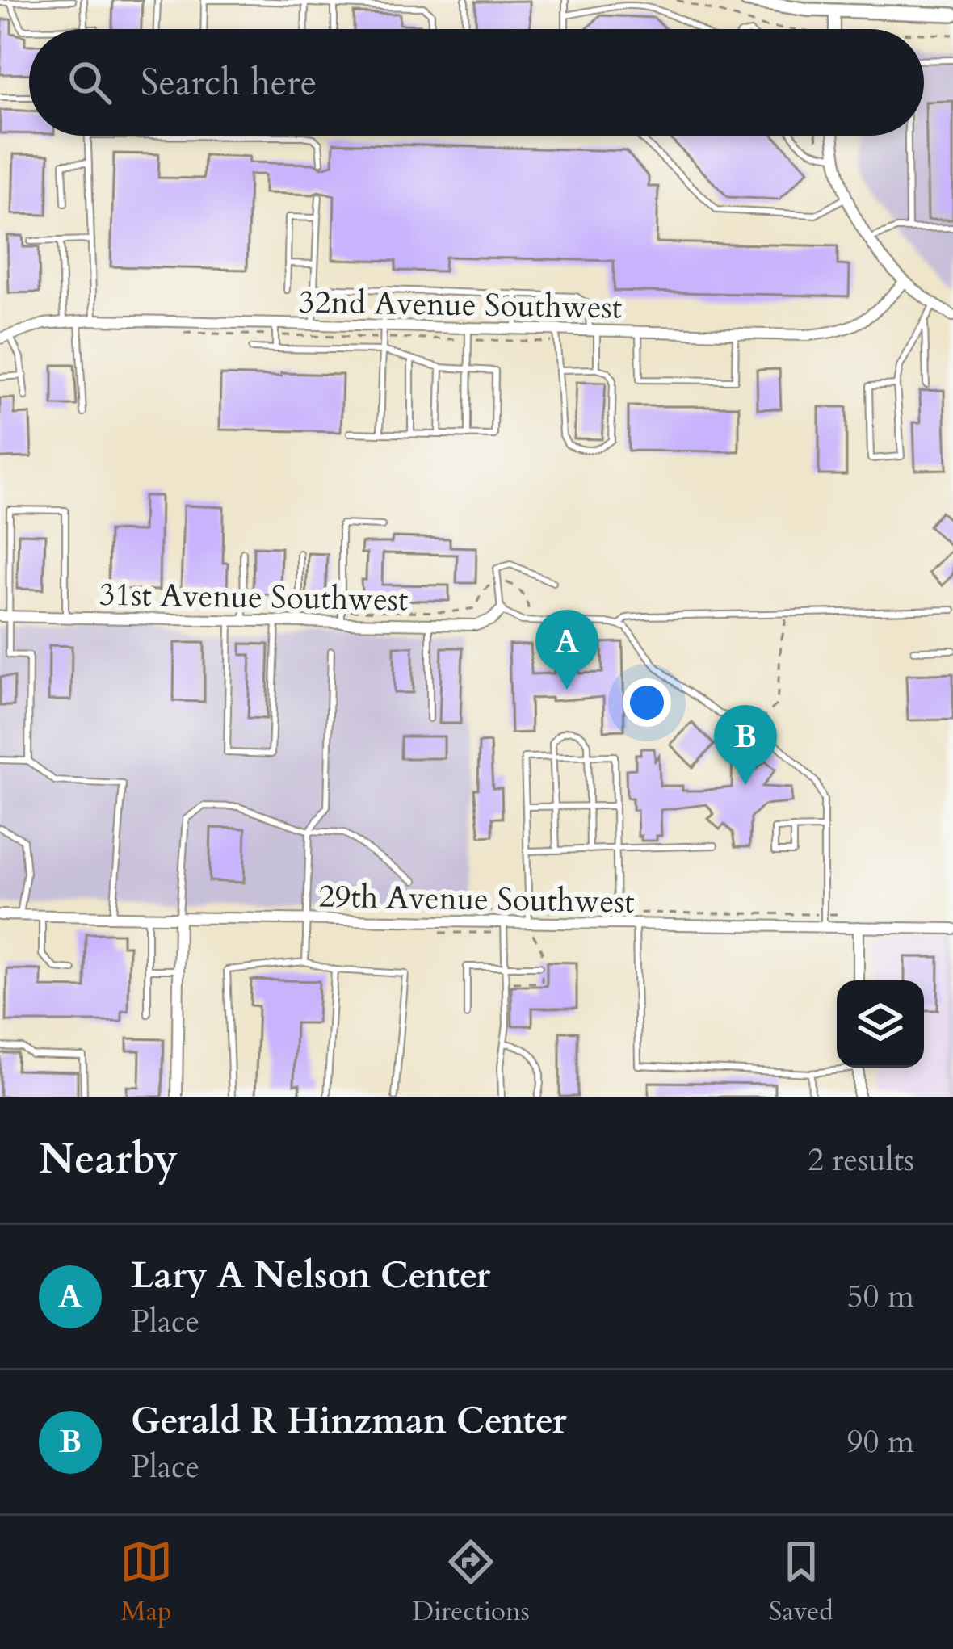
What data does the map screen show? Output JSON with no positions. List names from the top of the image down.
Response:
{
  "streets": {
    "street": ["32nd Avenue Southwest", "31st Avenue Southwest", "29th Avenue Southwest"]
  },
  "page": {
    "search": "Search here",
    "pins": ["A", "B"],
    "heading": ["Nearby", "2 results"],
    "list": [
      {
        "mark": "A",
        "name": "Lary A Nelson Center",
        "note": "Place",
        "value": "50 m"
      },
      {
        "mark": "B",
        "name": "Gerald R Hinzman Center",
        "note": "Place",
        "value": "90 m"
      }
    ],
    "nav": ["Map", "Directions", "Saved"]
  }
}
